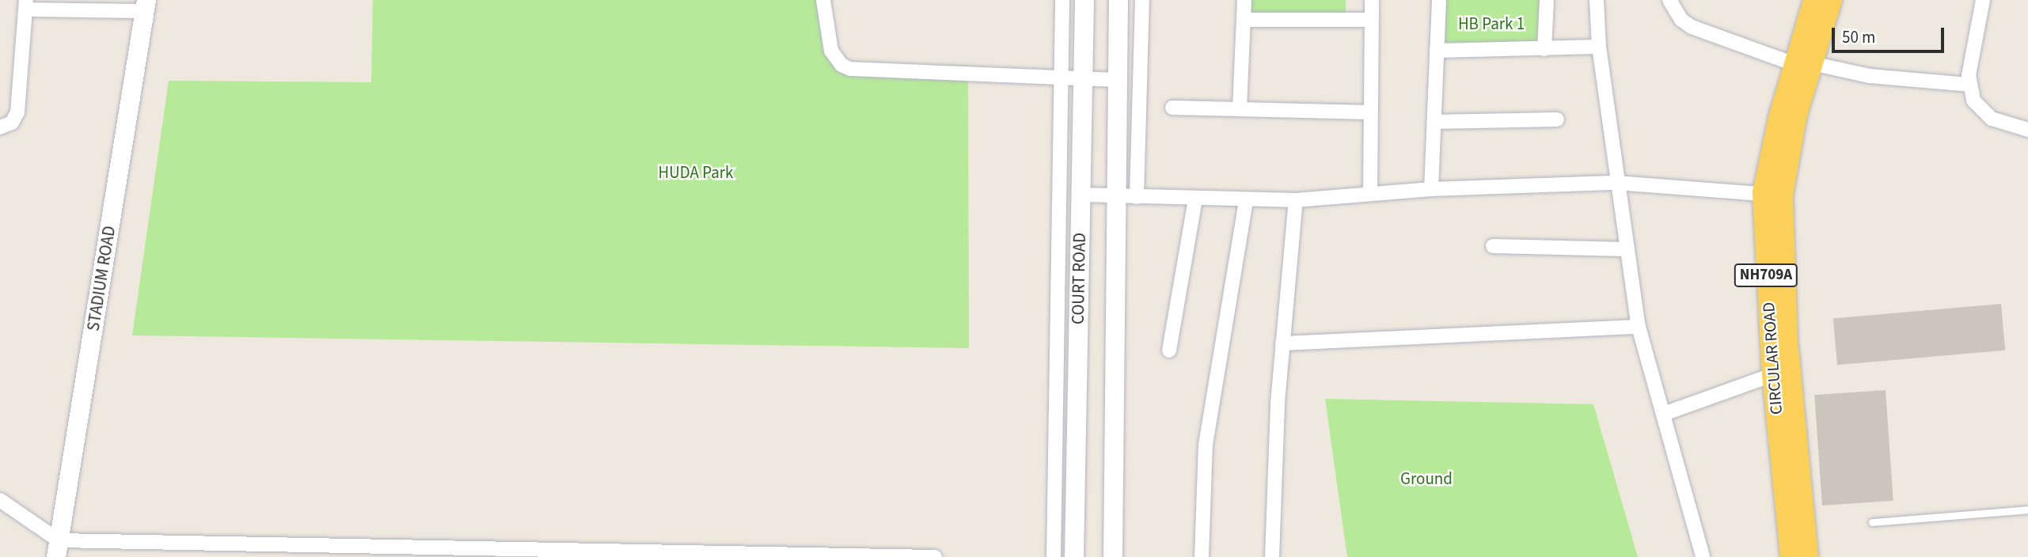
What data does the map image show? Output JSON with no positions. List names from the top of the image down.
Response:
{
  "streets": {
    "main road": ["NH709A", "CIRCULAR ROAD"],
    "street": ["STADIUM ROAD", "COURT ROAD"]
  },
  "crossings": [
    ["NH709A", "CIRCULAR ROAD"]
  ],
  "parks": ["HB Park 1", "HUDA Park", "Ground"],
  "scale_bar": "50 m"
}
